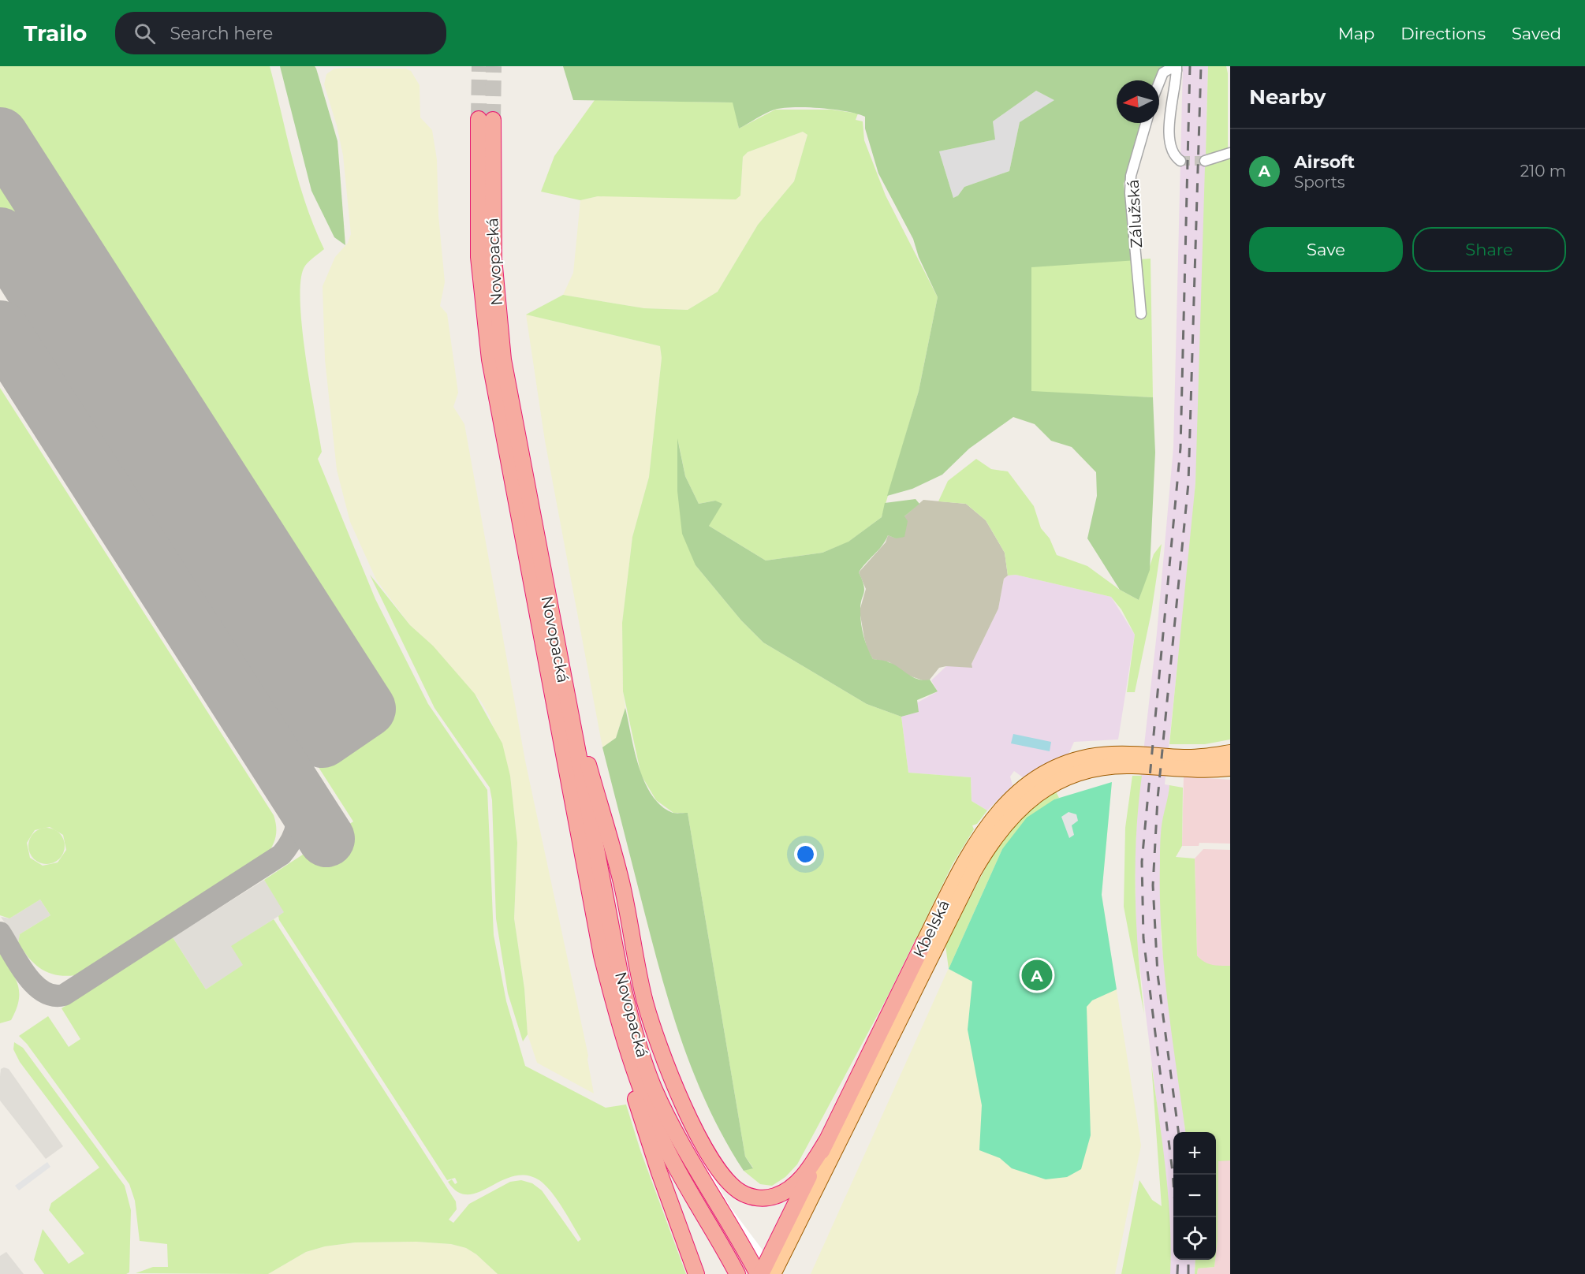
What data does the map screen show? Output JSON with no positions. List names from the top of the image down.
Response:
{
  "streets": {
    "highway": ["Novopacká", "Kbelská"],
    "street": ["Zálužská"]
  },
  "crossings": [
    ["Novopacká", "Kbelská"]
  ],
  "north": "left",
  "page": {
    "header": "Trailo",
    "search": "Search here",
    "nav": ["Map", "Directions", "Saved"],
    "heading": "Nearby",
    "list": [
      {
        "mark": "A",
        "name": "Airsoft",
        "note": "Sports",
        "value": "210 m"
      }
    ],
    "buttons": ["Save", "Share"],
    "pins": "A",
    "map_buttons": ["+", "−"]
  }
}
